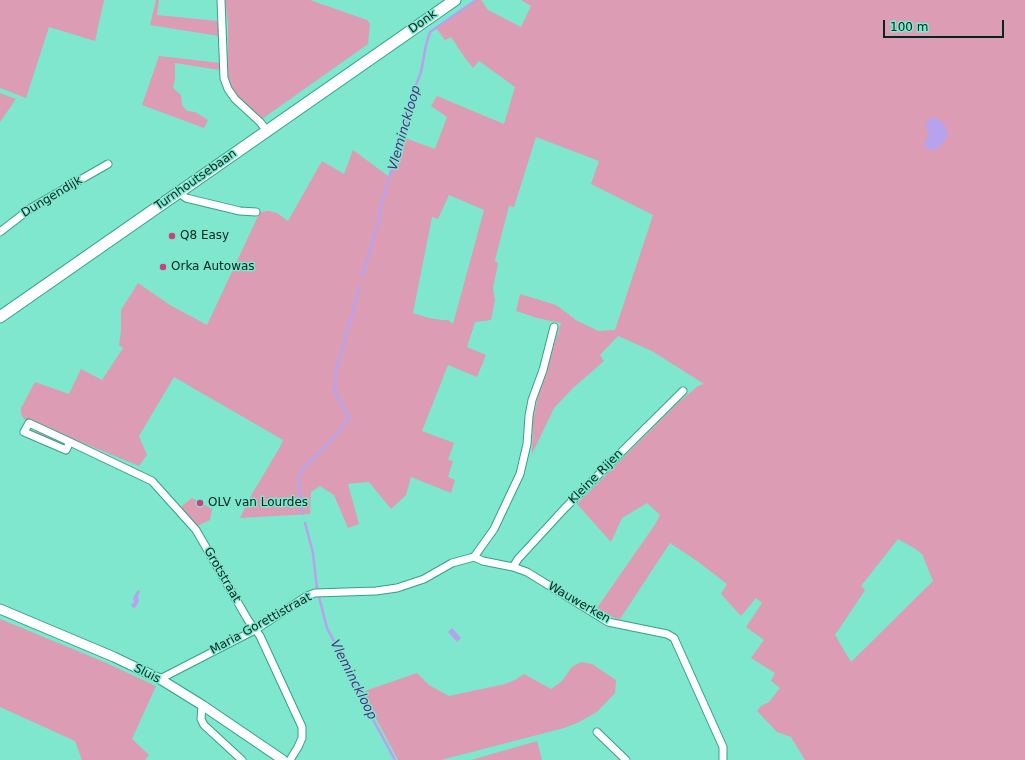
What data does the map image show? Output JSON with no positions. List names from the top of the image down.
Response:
{
  "streets": {
    "main road": ["Donk", "Turnhoutsebaan"],
    "street": [
      "Dungendijk",
      "Kleine Rijen",
      "Grotstraat",
      "Wauwerken",
      "Maria Gorettistraat",
      "Sluis"
    ]
  },
  "crossings": [
    ["Donk", "Turnhoutsebaan"],
    ["Kleine Rijen", "Wauwerken"],
    ["Grotstraat", "Maria Gorettistraat"],
    ["Wauwerken", "Maria Gorettistraat"],
    ["Maria Gorettistraat", "Sluis"]
  ],
  "water": ["Vleminckloop"],
  "places": ["Q8 Easy", "Orka Autowas", "OLV van Lourdes"],
  "scale_bar": "100 m"
}
